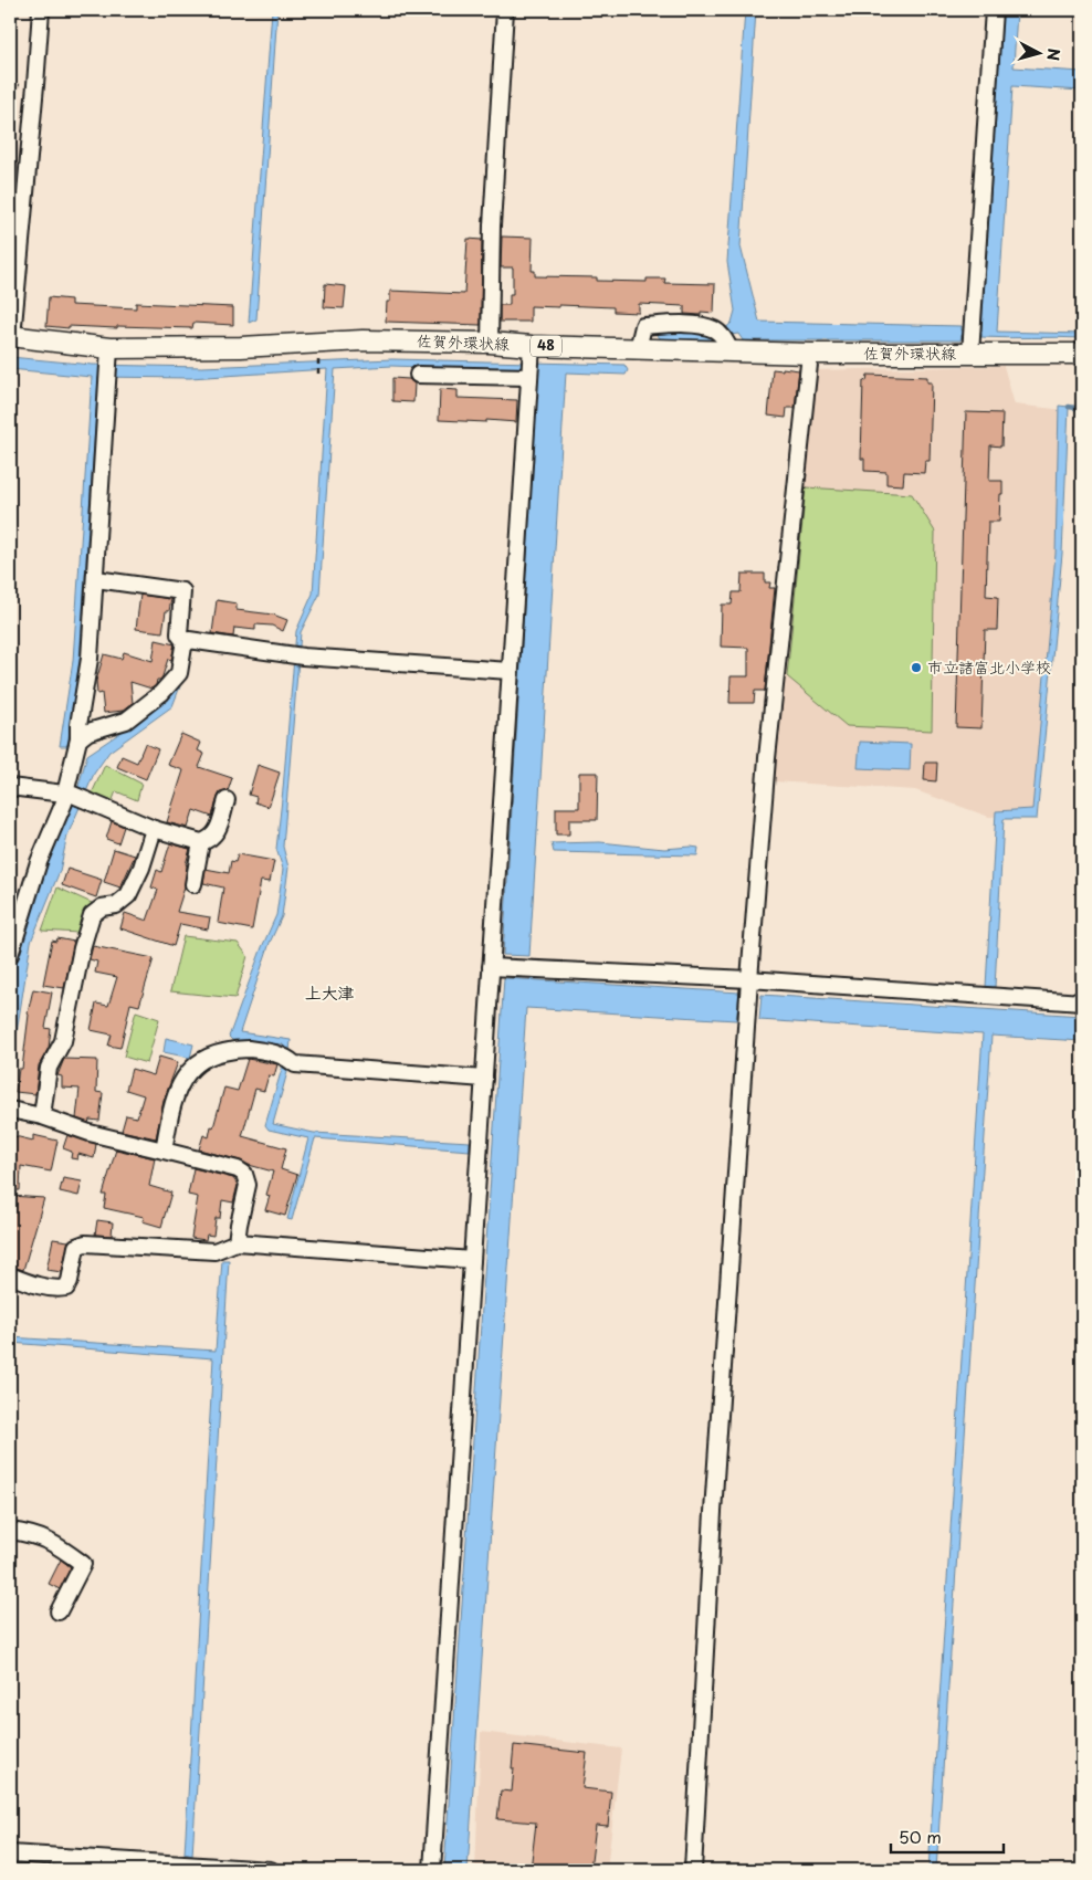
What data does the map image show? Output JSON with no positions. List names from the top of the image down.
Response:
{
  "streets": {
    "main road": ["佐賀外環状線", "48"]
  },
  "districts": ["上大津"],
  "places": ["市立諸富北小学校"],
  "scale_bar": "50 m",
  "north": "right"
}
